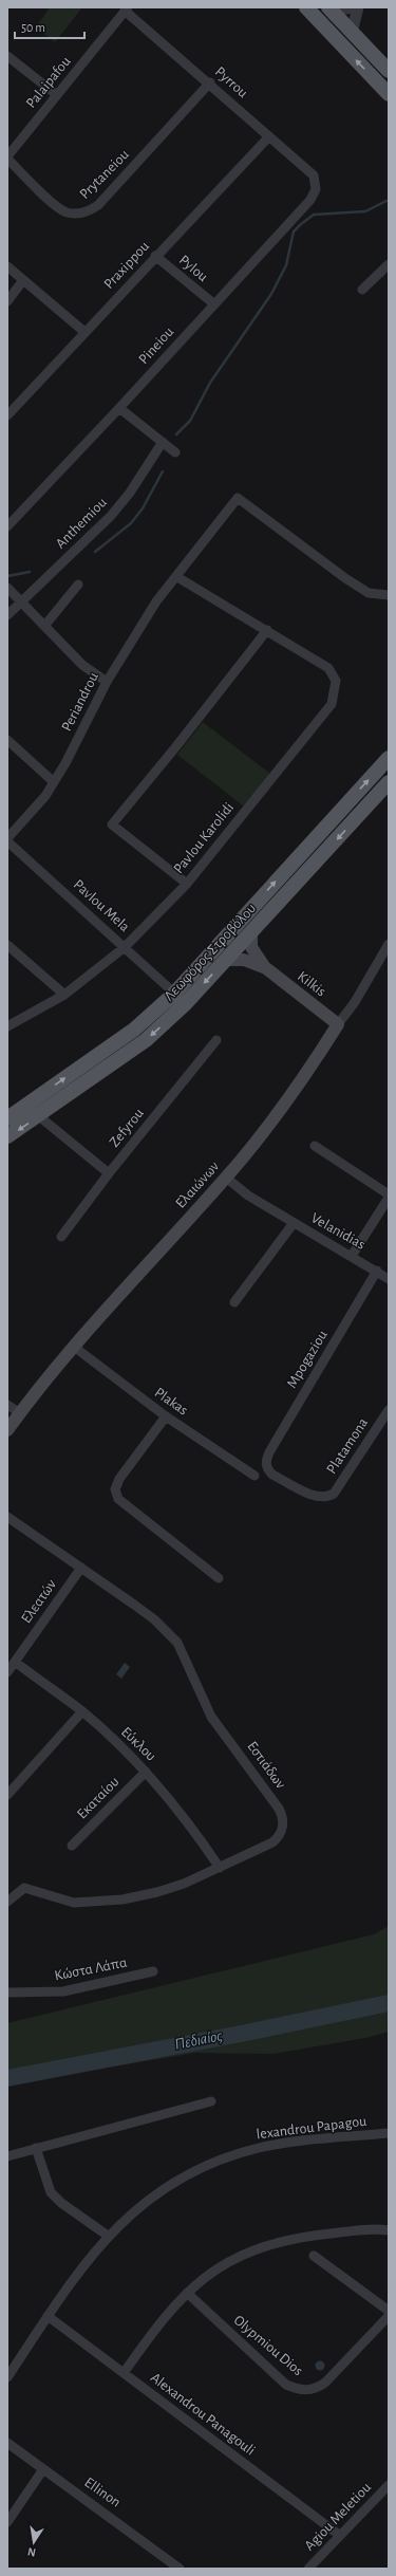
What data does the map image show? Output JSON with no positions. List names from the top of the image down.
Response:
{
  "streets": {
    "main road": ["Λεωφόρος Στροβόλου", "Kilkis", "Ελαιώνων"],
    "street": [
      "Palaipafou",
      "Pyrrou",
      "Prytaneiou",
      "Praxippou",
      "Pylou",
      "Pineiou",
      "Anthemiou",
      "Periandrou",
      "Pavlou Karolidi",
      "Pavlou Mela",
      "Zefyrou",
      "Velanidias",
      "Mpogaziou",
      "Plakas",
      "Platamona",
      "Ελεατών",
      "Εύκλου",
      "Εστιάδων",
      "Εκαταίου",
      "Κώστα Λάπα",
      "lexandrou Papagou",
      "Olypmiou Dios",
      "Alexandrou Panagouli",
      "Ellinon",
      "Agiou Meletiou"
    ]
  },
  "crossings": [
    ["Palaipafou", "Pyrrou"],
    ["Palaipafou", "Prytaneiou"],
    ["Pyrrou", "Prytaneiou"],
    ["Pyrrou", "Praxippou"],
    ["Pyrrou", "Pineiou"],
    ["Praxippou", "Pylou"],
    ["Pylou", "Pineiou"],
    ["Pavlou Karolidi", "Pavlou Mela"],
    ["Pavlou Mela", "Λεωφόρος Στροβόλου"],
    ["Λεωφόρος Στροβόλου", "Kilkis"],
    ["Kilkis", "Ελαιώνων"],
    ["Ελαιώνων", "Velanidias"],
    ["Ελαιώνων", "Plakas"],
    ["Velanidias", "Mpogaziou"],
    ["Mpogaziou", "Platamona"],
    ["Ελεατών", "Εύκλου"],
    ["Ελεατών", "Εστιάδων"],
    ["Εύκλου", "Εστιάδων"],
    ["Εύκλου", "Εκαταίου"],
    ["lexandrou Papagou", "Alexandrou Panagouli"],
    ["Alexandrou Panagouli", "Agiou Meletiou"]
  ],
  "water": ["Πεδιαίος"],
  "scale_bar": "50 m",
  "north": "bottom"
}
